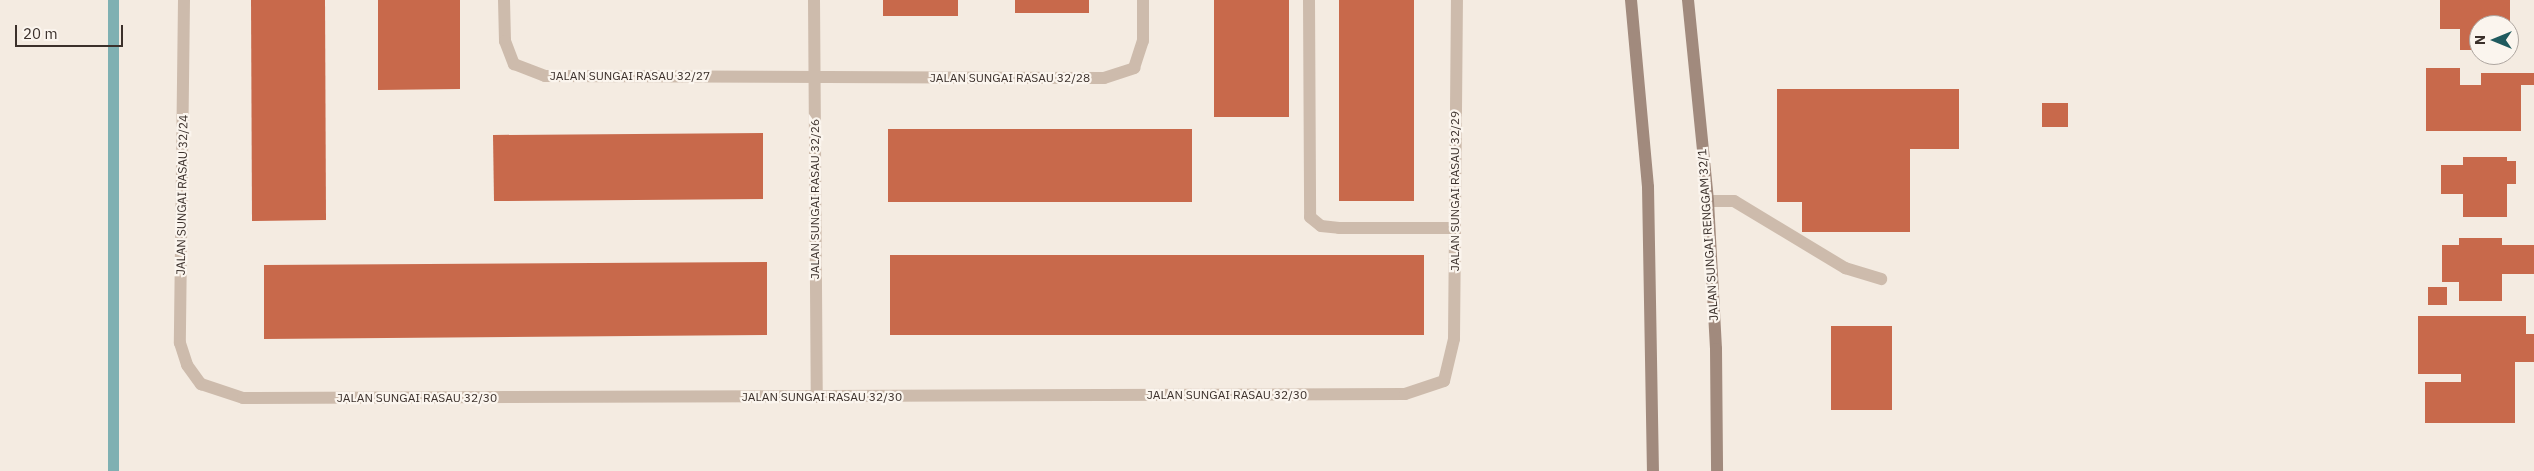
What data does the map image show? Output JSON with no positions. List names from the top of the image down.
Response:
{
  "streets": {
    "main road": ["JALAN SUNGAI RENGGAM 32/1"],
    "street": [
      "JALAN SUNGAI RASAU 32/27",
      "JALAN SUNGAI RASAU 32/28",
      "JALAN SUNGAI RASAU 32/29",
      "JALAN SUNGAI RASAU 32/24",
      "JALAN SUNGAI RASAU 32/26",
      "JALAN SUNGAI RASAU 32/30"
    ]
  },
  "crossings": [
    ["JALAN SUNGAI RASAU 32/27", "JALAN SUNGAI RASAU 32/28"],
    ["JALAN SUNGAI RASAU 32/27", "JALAN SUNGAI RASAU 32/26"],
    ["JALAN SUNGAI RASAU 32/28", "JALAN SUNGAI RASAU 32/26"],
    ["JALAN SUNGAI RASAU 32/29", "JALAN SUNGAI RASAU 32/30"],
    ["JALAN SUNGAI RASAU 32/24", "JALAN SUNGAI RASAU 32/30"],
    ["JALAN SUNGAI RASAU 32/26", "JALAN SUNGAI RASAU 32/30"]
  ],
  "scale_bar": "20 m",
  "north": "left"
}
